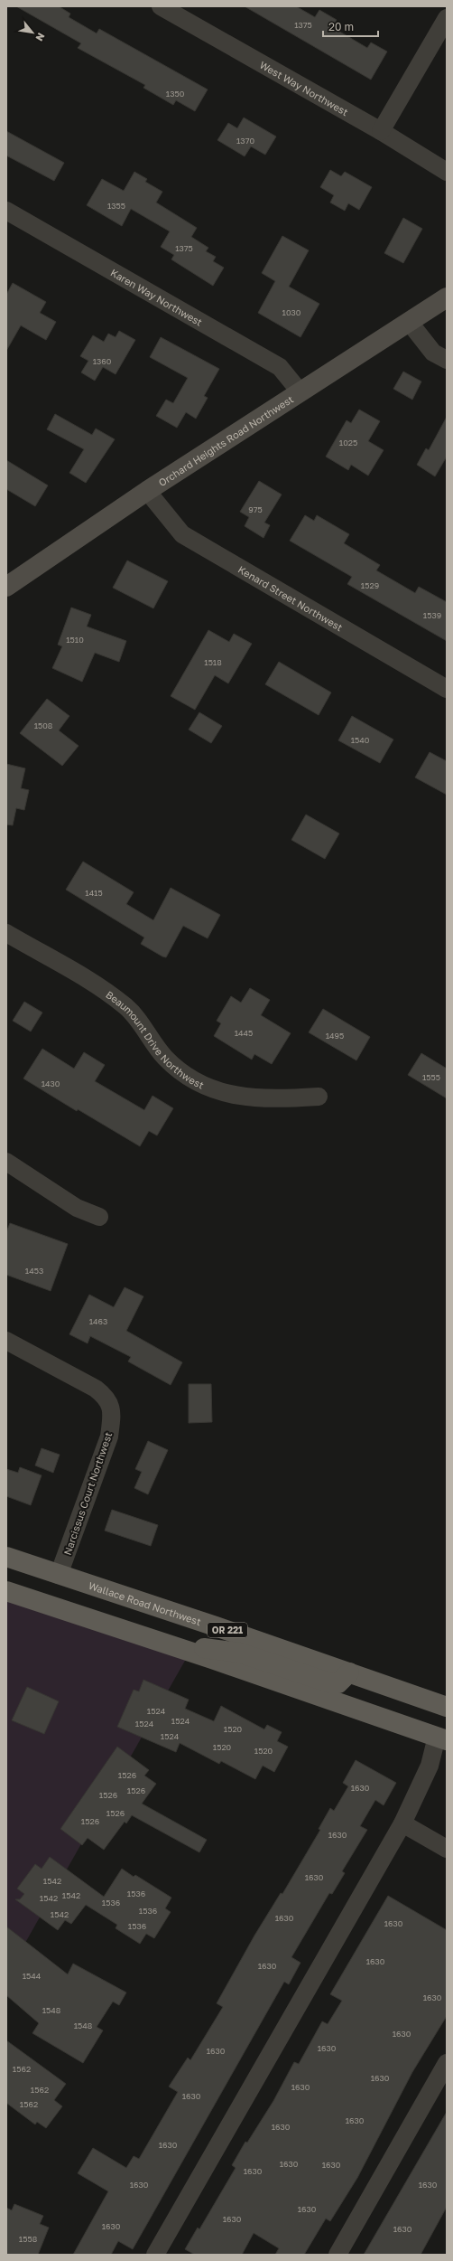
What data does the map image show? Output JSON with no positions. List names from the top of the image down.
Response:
{
  "streets": {
    "main road": ["Orchard Heights Road Northwest", "Wallace Road Northwest", "OR 221"],
    "street": [
      "West Way Northwest",
      "Karen Way Northwest",
      "Kenard Street Northwest",
      "Beaumount Drive Northwest",
      "Narcissus Court Northwest"
    ]
  },
  "crossings": [
    ["Karen Way Northwest", "Orchard Heights Road Northwest"],
    ["Orchard Heights Road Northwest", "Kenard Street Northwest"],
    ["Narcissus Court Northwest", "Wallace Road Northwest"]
  ],
  "house_numbers": [
    "1375",
    "1350",
    "1370",
    "1355",
    "1375",
    "1030",
    "1360",
    "1025",
    "975",
    "1529",
    "1539",
    "1510",
    "1518",
    "1508",
    "1540",
    "1415",
    "1445",
    "1495",
    "1555",
    "1430",
    "1453",
    "1463",
    "1524",
    "1524",
    "1524",
    "1520",
    "1524",
    "1520",
    "1520",
    "1526",
    "1630",
    "1526",
    "1526",
    "1526",
    "1526",
    "1630",
    "1630",
    "1542",
    "1536",
    "1542",
    "1542",
    "1536",
    "1536",
    "1542",
    "1630",
    "1630",
    "1536",
    "1630",
    "1630",
    "1544",
    "1630",
    "1548",
    "1548",
    "1630",
    "1630",
    "1630",
    "1562",
    "1630",
    "1630",
    "1562",
    "1630",
    "1562",
    "1630",
    "1630",
    "1630",
    "1630",
    "1630",
    "1630",
    "1630",
    "1630",
    "1630",
    "1630",
    "1630",
    "1630",
    "1558"
  ],
  "scale_bar": "20 m",
  "north": "bottom right"
}
